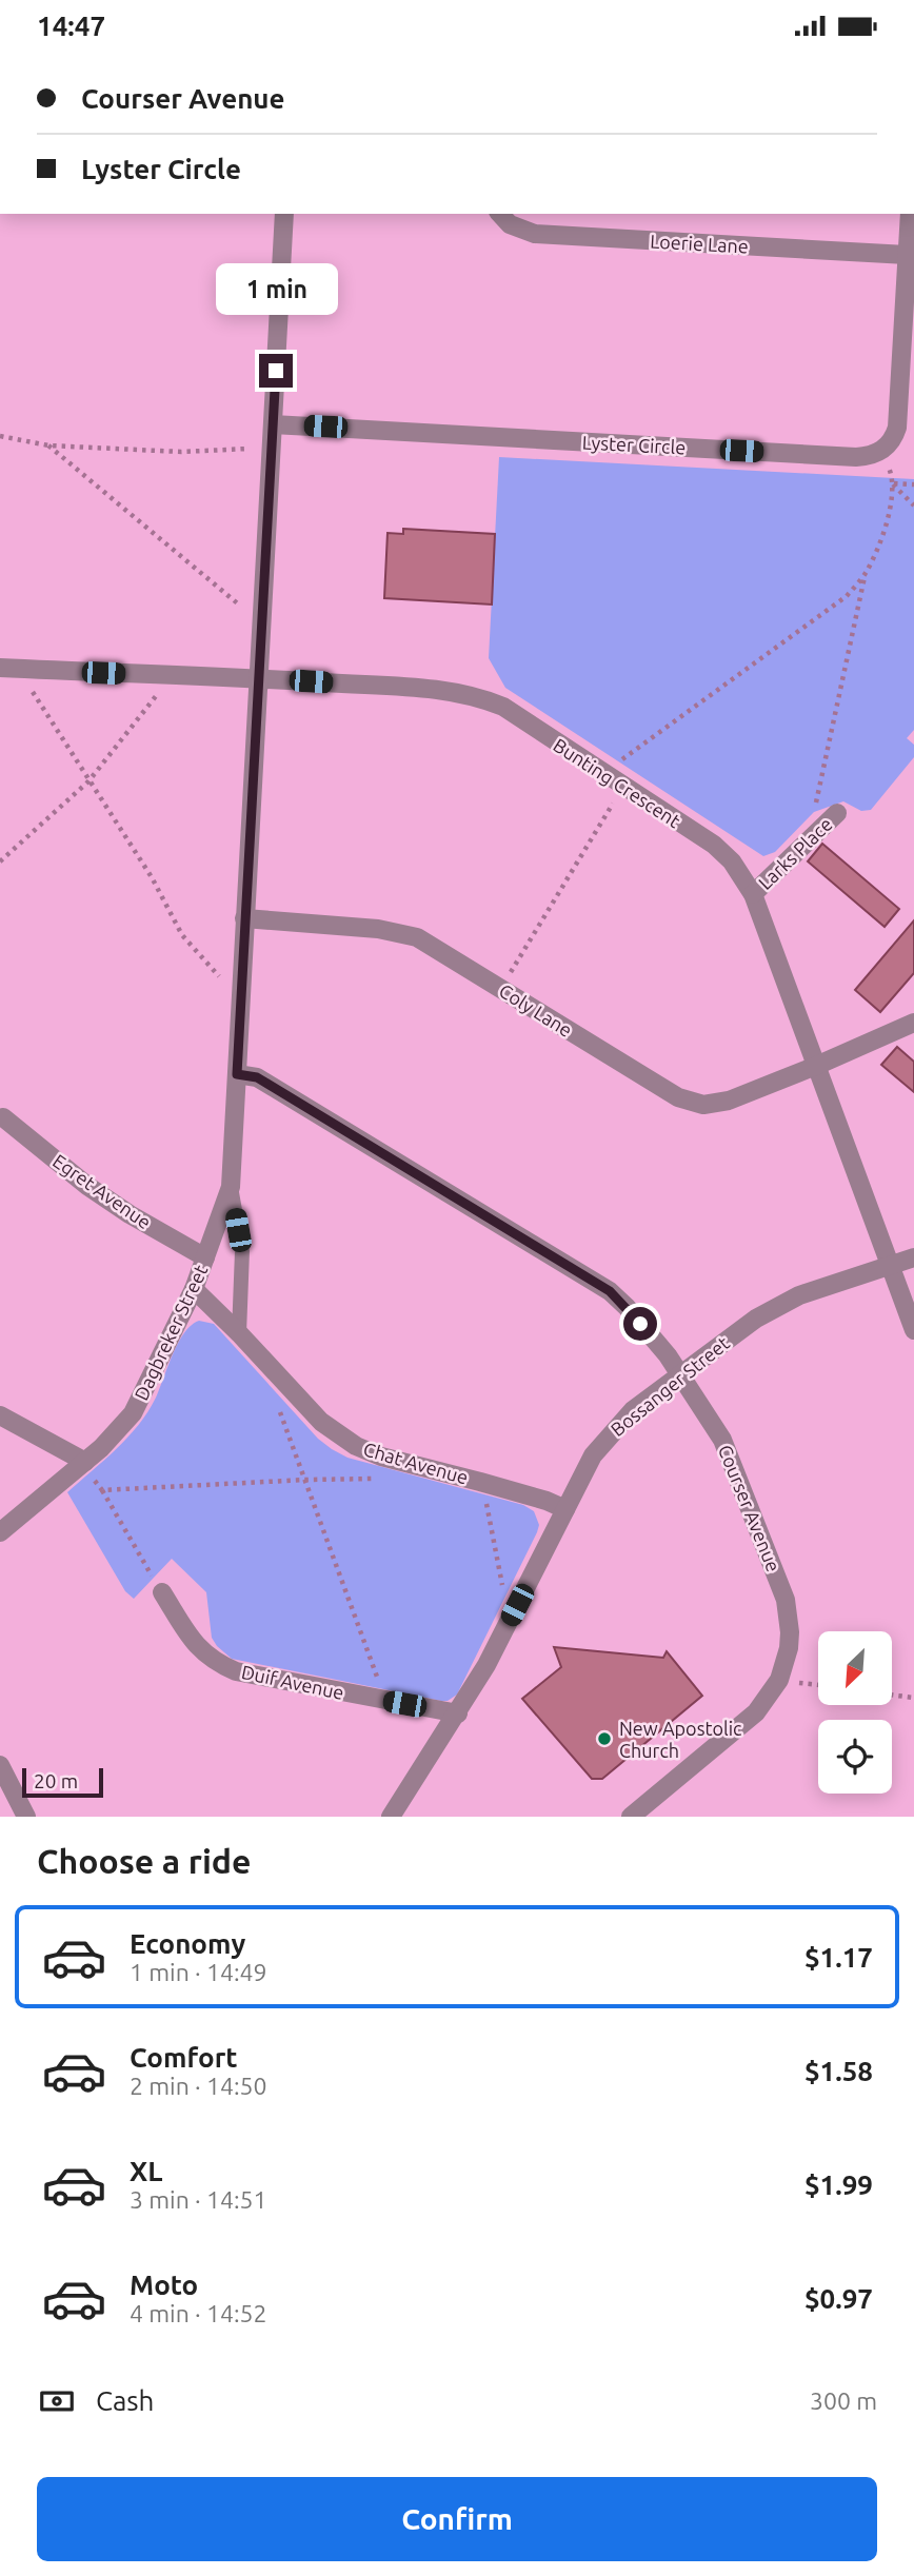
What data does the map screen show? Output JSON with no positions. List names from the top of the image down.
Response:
{
  "streets": {
    "street": [
      "Loerie Lane",
      "Lyster Circle",
      "Bunting Crescent",
      "Larks Place",
      "Coly Lane",
      "Egret Avenue",
      "Dagbreker Street",
      "Bossanger Street",
      "Chat Avenue",
      "Courser Avenue",
      "Duif Avenue"
    ]
  },
  "crossings": [
    ["Bunting Crescent", "Larks Place"],
    ["Bunting Crescent", "Coly Lane"],
    ["Bunting Crescent", "Dagbreker Street"],
    ["Bunting Crescent", "Bossanger Street"],
    ["Coly Lane", "Dagbreker Street"],
    ["Egret Avenue", "Dagbreker Street"],
    ["Dagbreker Street", "Chat Avenue"],
    ["Dagbreker Street", "Courser Avenue"],
    ["Bossanger Street", "Chat Avenue"],
    ["Bossanger Street", "Courser Avenue"],
    ["Bossanger Street", "Duif Avenue"]
  ],
  "places": ["New Apostolic Church"],
  "scale_bar": "20 m",
  "north": "bottom left",
  "page": {
    "status": "14:47",
    "banner": ["Courser Avenue", "Lyster Circle"],
    "bubble": "1 min",
    "scale": "20 m",
    "heading": "Choose a ride",
    "list": [
      {
        "name": "Economy",
        "note": "1 min · 14:49",
        "value": "$1.17"
      },
      {
        "name": "Comfort",
        "note": "2 min · 14:50",
        "value": "$1.58"
      },
      {
        "name": "XL",
        "note": "3 min · 14:51",
        "value": "$1.99"
      },
      {
        "name": "Moto",
        "note": "4 min · 14:52",
        "value": "$0.97"
      }
    ],
    "pay": ["Cash", "300 m"],
    "buttons": "Confirm"
  }
}
